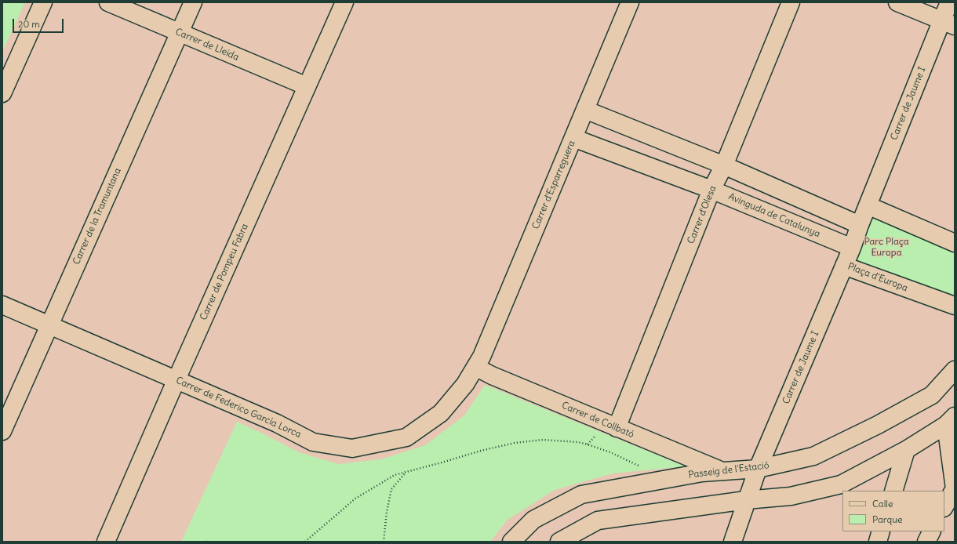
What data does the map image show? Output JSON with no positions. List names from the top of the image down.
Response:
{
  "streets": {
    "street": [
      "Carrer de Lleida",
      "Carrer de Jaume I",
      "Carrer d'Esparreguera",
      "Carrer d'Olesa",
      "Avinguda de Catalunya",
      "Carrer de la Tramuntana",
      "Carrer de Pompeu Fabra",
      "Plaça d'Europa",
      "Carrer de Federico García Lorca",
      "Carrer de Collbató",
      "Passeig de l'Estació"
    ]
  },
  "crossings": [
    ["Carrer de Lleida", "Carrer de la Tramuntana"],
    ["Carrer de Lleida", "Carrer de Pompeu Fabra"],
    ["Carrer de Jaume I", "Plaça d'Europa"],
    ["Carrer de Jaume I", "Passeig de l'Estació"],
    ["Carrer d'Esparreguera", "Avinguda de Catalunya"],
    ["Carrer d'Esparreguera", "Carrer de Federico García Lorca"],
    ["Carrer d'Esparreguera", "Carrer de Collbató"],
    ["Carrer d'Olesa", "Avinguda de Catalunya"],
    ["Carrer d'Olesa", "Carrer de Collbató"],
    ["Avinguda de Catalunya", "Plaça d'Europa"],
    ["Carrer de la Tramuntana", "Carrer de Federico García Lorca"],
    ["Carrer de Pompeu Fabra", "Carrer de Federico García Lorca"],
    ["Carrer de Federico García Lorca", "Carrer de Collbató"],
    ["Carrer de Collbató", "Passeig de l'Estació"]
  ],
  "parks": ["Parc Plaça Europa"],
  "legend": ["Calle", "Parque"],
  "scale_bar": "20 m"
}
